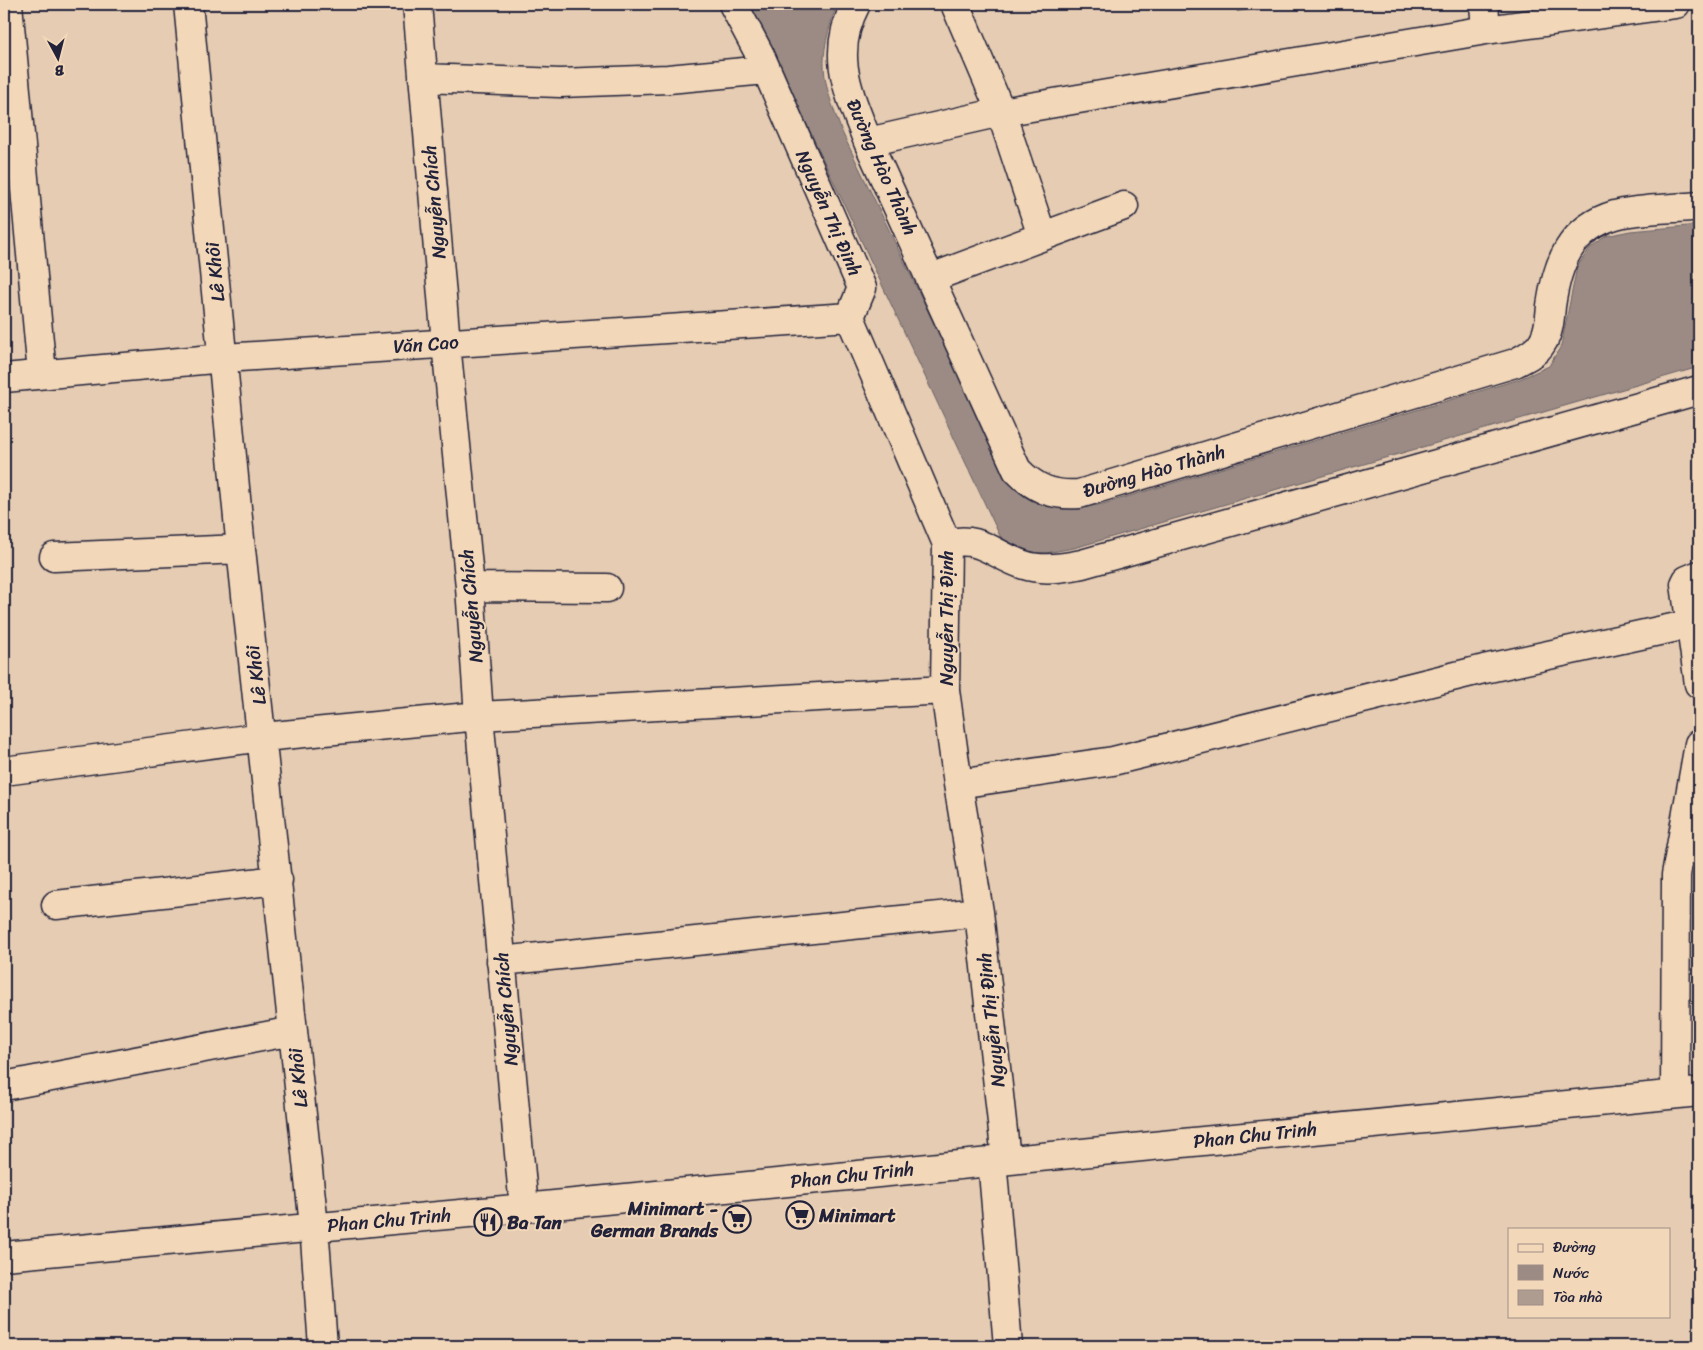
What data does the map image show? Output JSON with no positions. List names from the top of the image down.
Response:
{
  "streets": {
    "street": [
      "Đường Hào Thành",
      "Nguyễn Chích",
      "Nguyễn Thị Định",
      "Lê Khôi",
      "Văn Cao",
      "Phan Chu Trinh"
    ]
  },
  "crossings": [
    ["Nguyễn Chích", "Văn Cao"],
    ["Nguyễn Chích", "Phan Chu Trinh"],
    ["Nguyễn Thị Định", "Văn Cao"],
    ["Nguyễn Thị Định", "Phan Chu Trinh"],
    ["Lê Khôi", "Văn Cao"],
    ["Lê Khôi", "Phan Chu Trinh"]
  ],
  "places": {
    "supermarket": ["Minimart", "Minimart - German Brands"],
    "restaurant": ["Ba Tan"]
  },
  "legend": ["Đường", "Nước", "Tòa nhà"],
  "north": "bottom"
}
